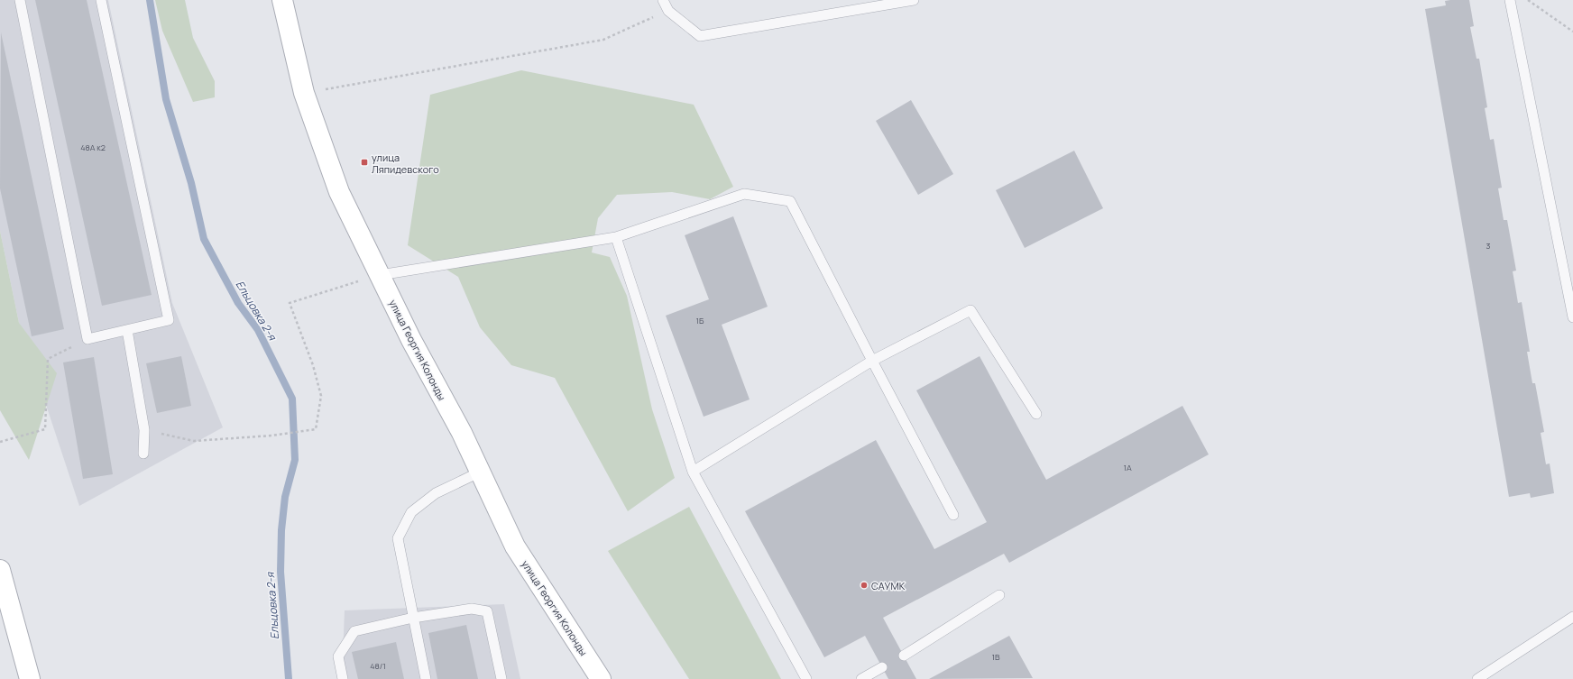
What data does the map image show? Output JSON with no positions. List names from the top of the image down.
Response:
{
  "streets": {
    "main road": ["улица Георгия Колонды"]
  },
  "water": ["Ельцовка 2-я"],
  "places": {
    "transit": ["улица Ляпидевского"],
    "other": ["САУМК"]
  },
  "house_numbers": [
    "48А к2",
    "3",
    "1Б",
    "1А",
    "1В",
    "48/1"
  ]
}
